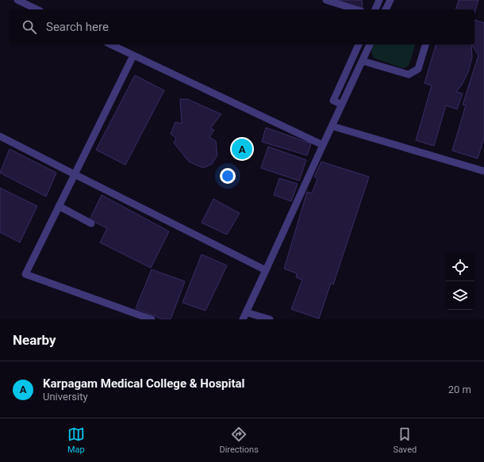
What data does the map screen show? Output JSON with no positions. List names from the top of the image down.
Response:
{
  "page": {
    "search": "Search here",
    "pins": "A",
    "heading": "Nearby",
    "list": [
      {
        "mark": "A",
        "name": "Karpagam Medical College & Hospital",
        "note": "University",
        "value": "20 m"
      }
    ],
    "nav": ["Map", "Directions", "Saved"]
  }
}
